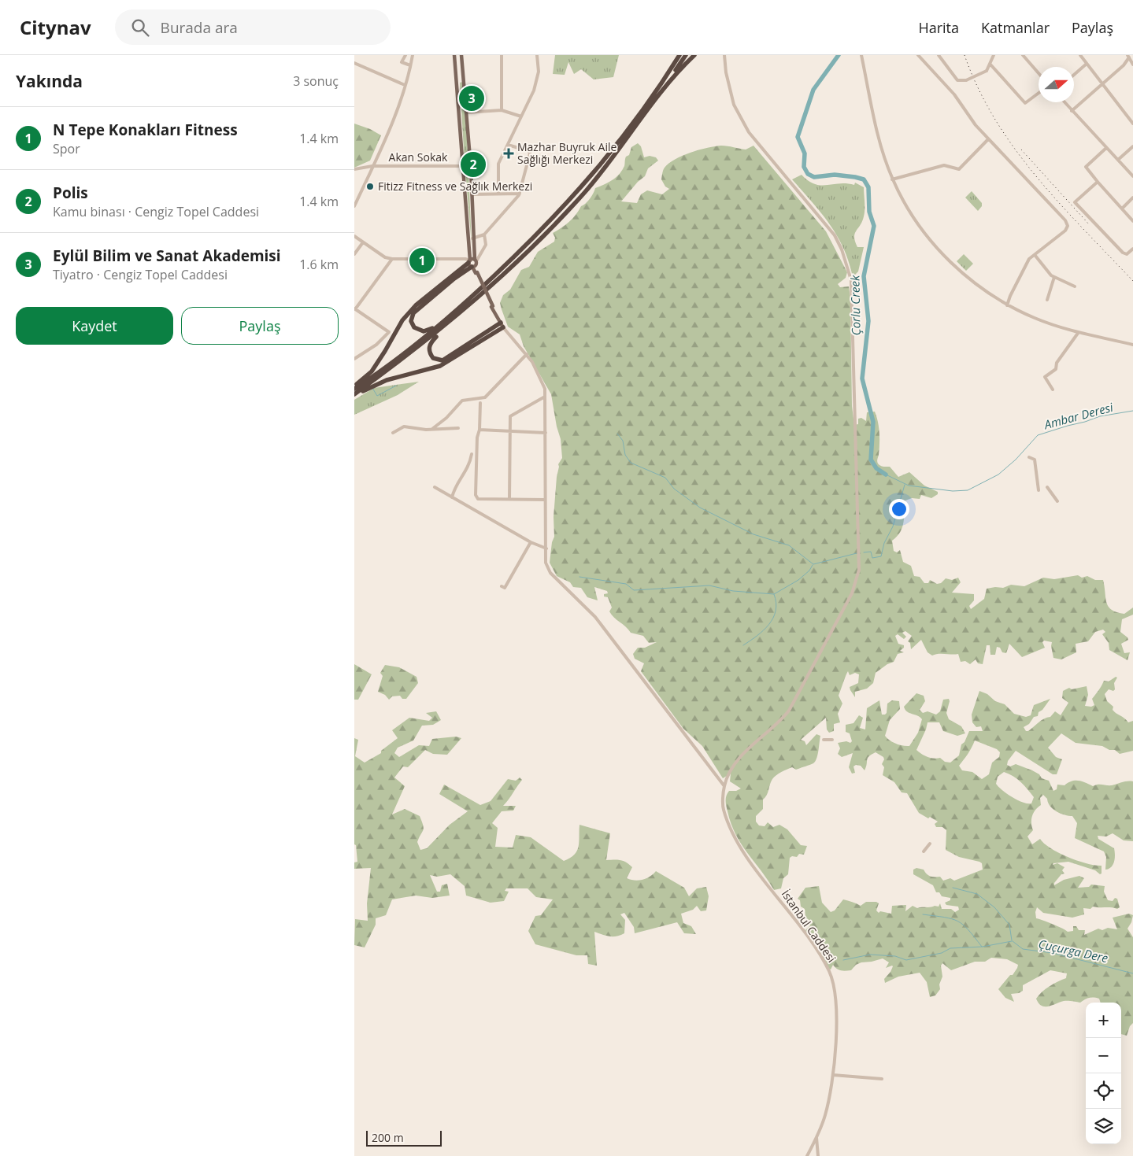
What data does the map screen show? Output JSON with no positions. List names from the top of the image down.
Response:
{
  "streets": {
    "street": ["Akan Sokak", "İstanbul Caddesi"]
  },
  "water": ["Çorlu Creek", "Ambar Deresi", "Çuçurga Dere"],
  "places": {
    "health": ["Mazhar Buyruk Aile Sağlığı Merkezi"],
    "other": ["Fitizz Fitness ve Sağlık Merkezi"]
  },
  "scale_bar": "200 m",
  "north": "right",
  "page": {
    "header": "Citynav",
    "search": "Burada ara",
    "nav": ["Harita", "Katmanlar", "Paylaş"],
    "heading": ["Yakında", "3 sonuç"],
    "pins": ["3", "2", "1"],
    "list": [
      {
        "mark": "1",
        "name": "N Tepe Konakları Fitness",
        "note": "Spor",
        "value": "1.4 km"
      },
      {
        "mark": "2",
        "name": "Polis",
        "note": "Kamu binası · Cengiz Topel Caddesi",
        "value": "1.4 km"
      },
      {
        "mark": "3",
        "name": "Eylül Bilim ve Sanat Akademisi",
        "note": "Tiyatro · Cengiz Topel Caddesi",
        "value": "1.6 km"
      }
    ],
    "buttons": ["Kaydet", "Paylaş"],
    "map_buttons": ["+", "−"],
    "scale": "200 m"
  }
}
